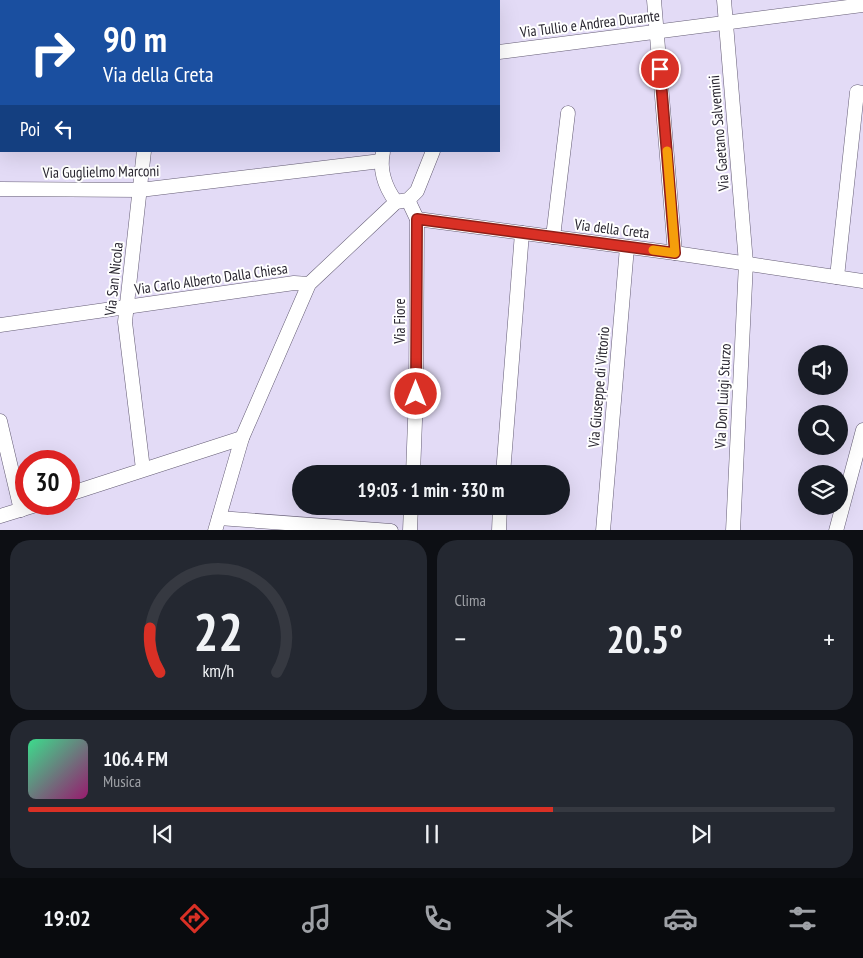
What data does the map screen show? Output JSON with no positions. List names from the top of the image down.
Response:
{
  "streets": {
    "street": [
      "Via Tullio e Andrea Durante",
      "Via Gaetano Salvemini",
      "Via Guglielmo Marconi",
      "Via della Creta",
      "Via San Nicola",
      "Via Carlo Alberto Dalla Chiesa",
      "Via Fiore",
      "Via Giuseppe di Vittorio",
      "Via Don Luigi Sturzo"
    ]
  },
  "crossings": [
    ["Via Tullio e Andrea Durante", "Via Gaetano Salvemini"],
    ["Via Gaetano Salvemini", "Via della Creta"],
    ["Via Gaetano Salvemini", "Via Don Luigi Sturzo"],
    ["Via Guglielmo Marconi", "Via San Nicola"],
    ["Via Guglielmo Marconi", "Via Fiore"],
    ["Via della Creta", "Via Fiore"],
    ["Via della Creta", "Via Giuseppe di Vittorio"],
    ["Via della Creta", "Via Don Luigi Sturzo"],
    ["Via San Nicola", "Via Carlo Alberto Dalla Chiesa"]
  ],
  "page": {
    "turn": ["90 m", "Via della Creta"],
    "then": "Poi",
    "limit": "30",
    "trip": "19:03 · 1 min · 330 m",
    "tile": "Clima",
    "heat": ["−", "20.5°", "+"],
    "song": ["106.4 FM", "Musica"],
    "tabs": "19:02",
    "gauge": ["22", "km/h"]
  }
}
